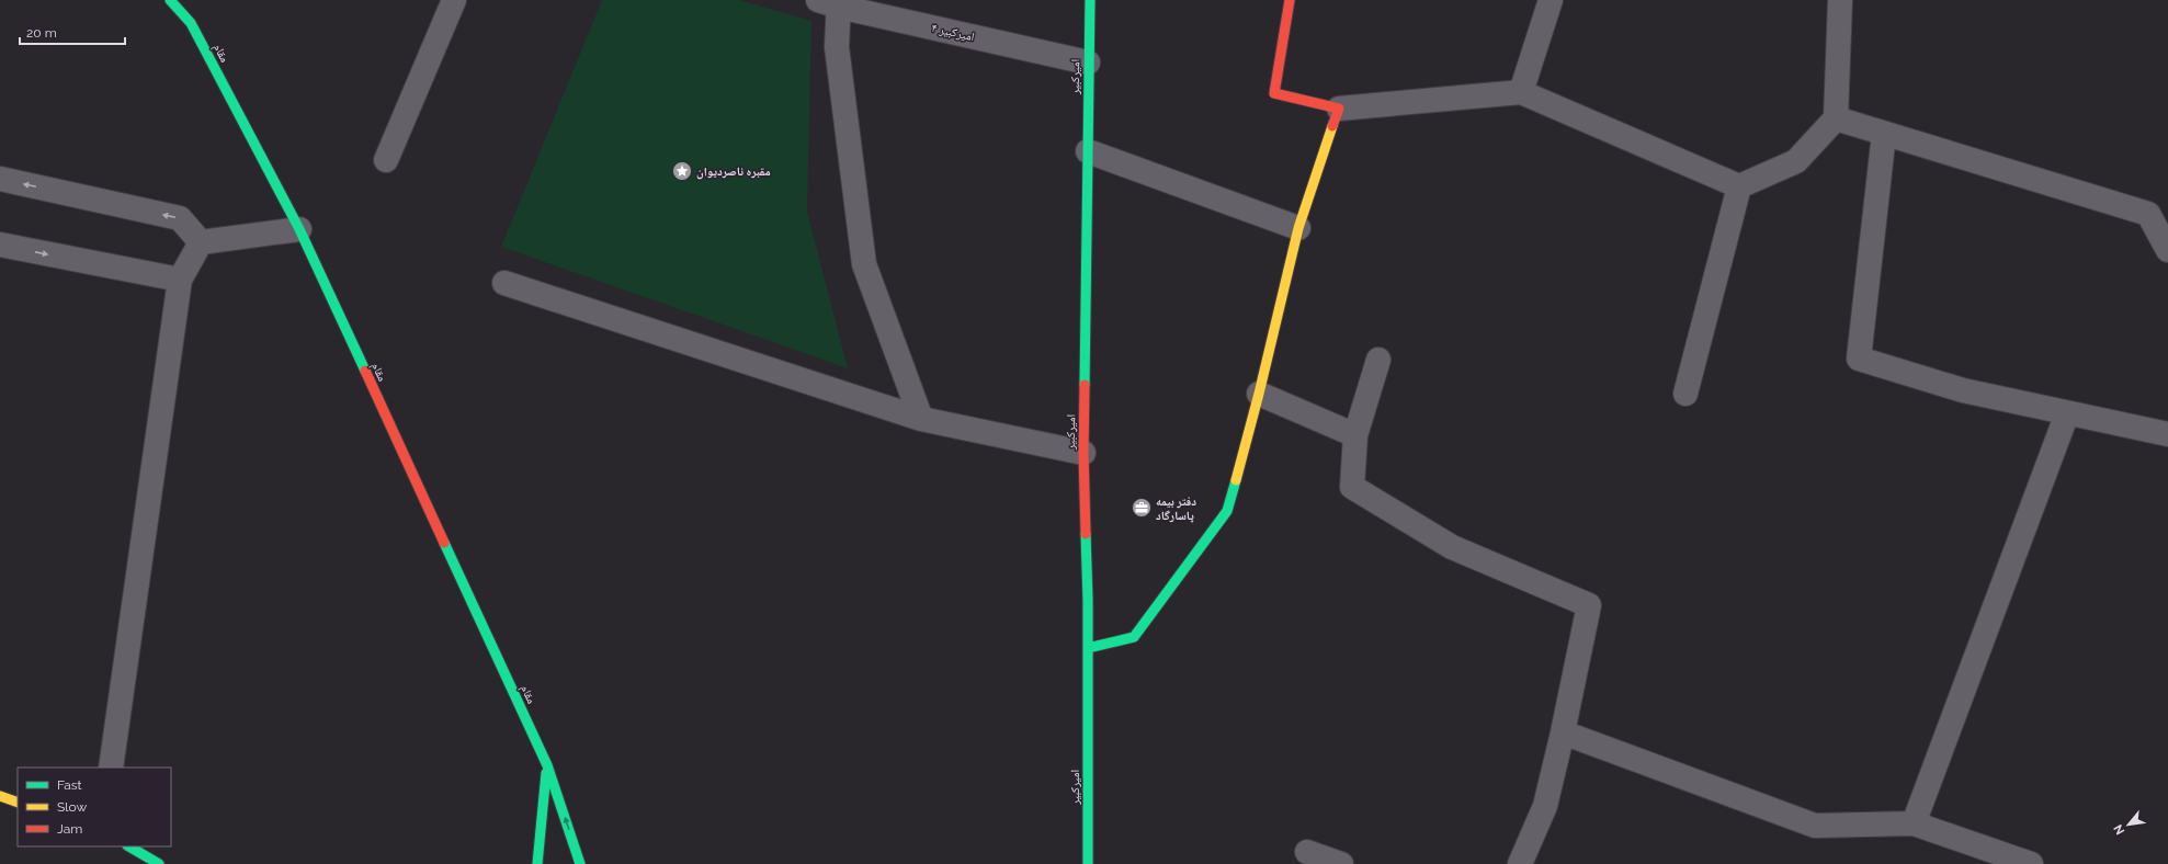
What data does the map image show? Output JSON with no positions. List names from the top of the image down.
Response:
{
  "streets": {
    "street": ["امیرکبیر ۴", "مقام", "امیرکبیر"]
  },
  "crossings": [
    ["امیرکبیر ۴", "امیرکبیر"]
  ],
  "places": {
    "place": ["مقبره ناصردیوان"],
    "office": ["دفتر بیمه پاسارگاد"]
  },
  "legend": ["Fast", "Slow", "Jam"],
  "scale_bar": "20 m",
  "north": "bottom left"
}
